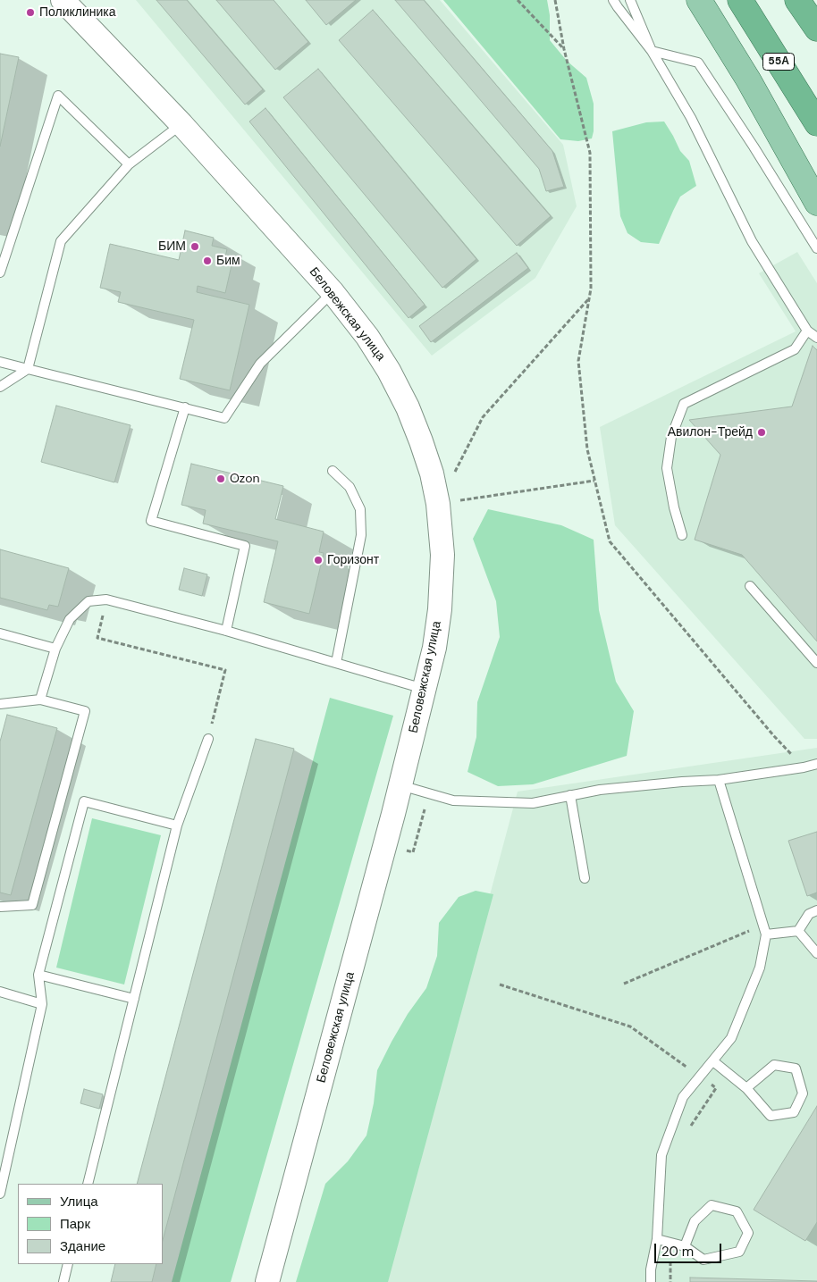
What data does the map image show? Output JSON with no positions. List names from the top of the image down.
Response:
{
  "streets": {
    "highway": ["55А"],
    "street": ["Беловежская улица"]
  },
  "places": [
    "Поликлиника",
    "БИМ",
    "Бим",
    "Авилон-Трейд",
    "Ozon",
    "Горизонт"
  ],
  "legend": ["Улица", "Парк", "Здание"],
  "scale_bar": "20 m"
}
